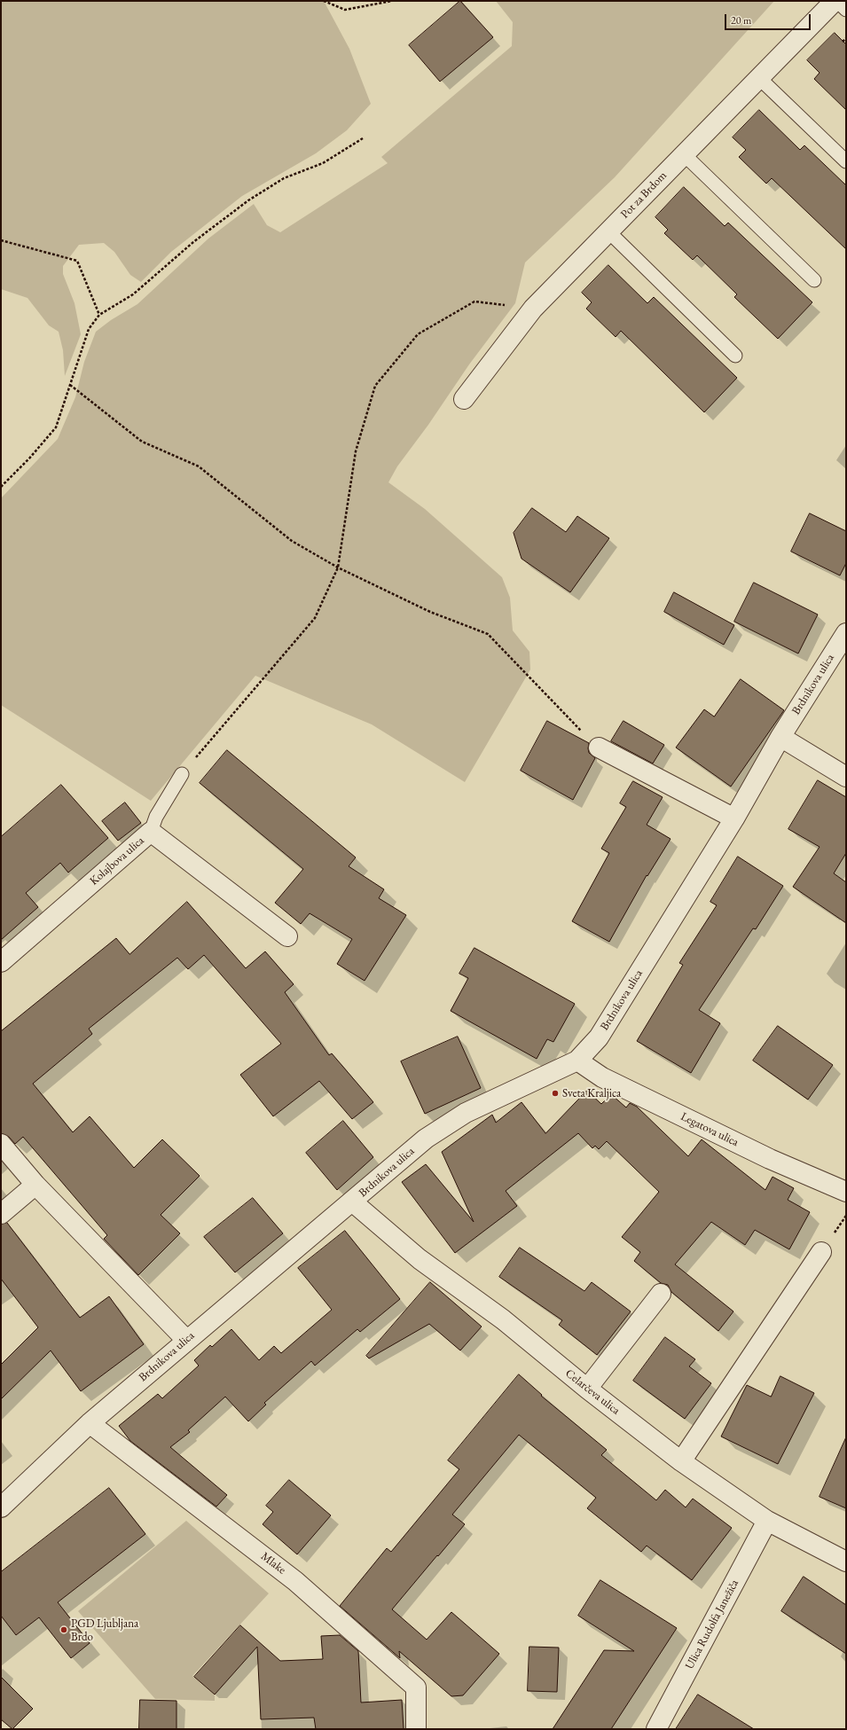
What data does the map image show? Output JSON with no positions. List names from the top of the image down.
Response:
{
  "streets": {
    "street": [
      "Pot za Brdom",
      "Brdnikova ulica",
      "Kolajbova ulica",
      "Legatova ulica",
      "Celarčeva ulica",
      "Mlake",
      "Ulica Rudolfa Janežiča"
    ]
  },
  "crossings": [
    ["Brdnikova ulica", "Legatova ulica"],
    ["Brdnikova ulica", "Celarčeva ulica"],
    ["Brdnikova ulica", "Mlake"],
    ["Celarčeva ulica", "Ulica Rudolfa Janežiča"]
  ],
  "places": ["Sveta Kraljica", "PGD Ljubljana Brdo"],
  "scale_bar": "20 m"
}
